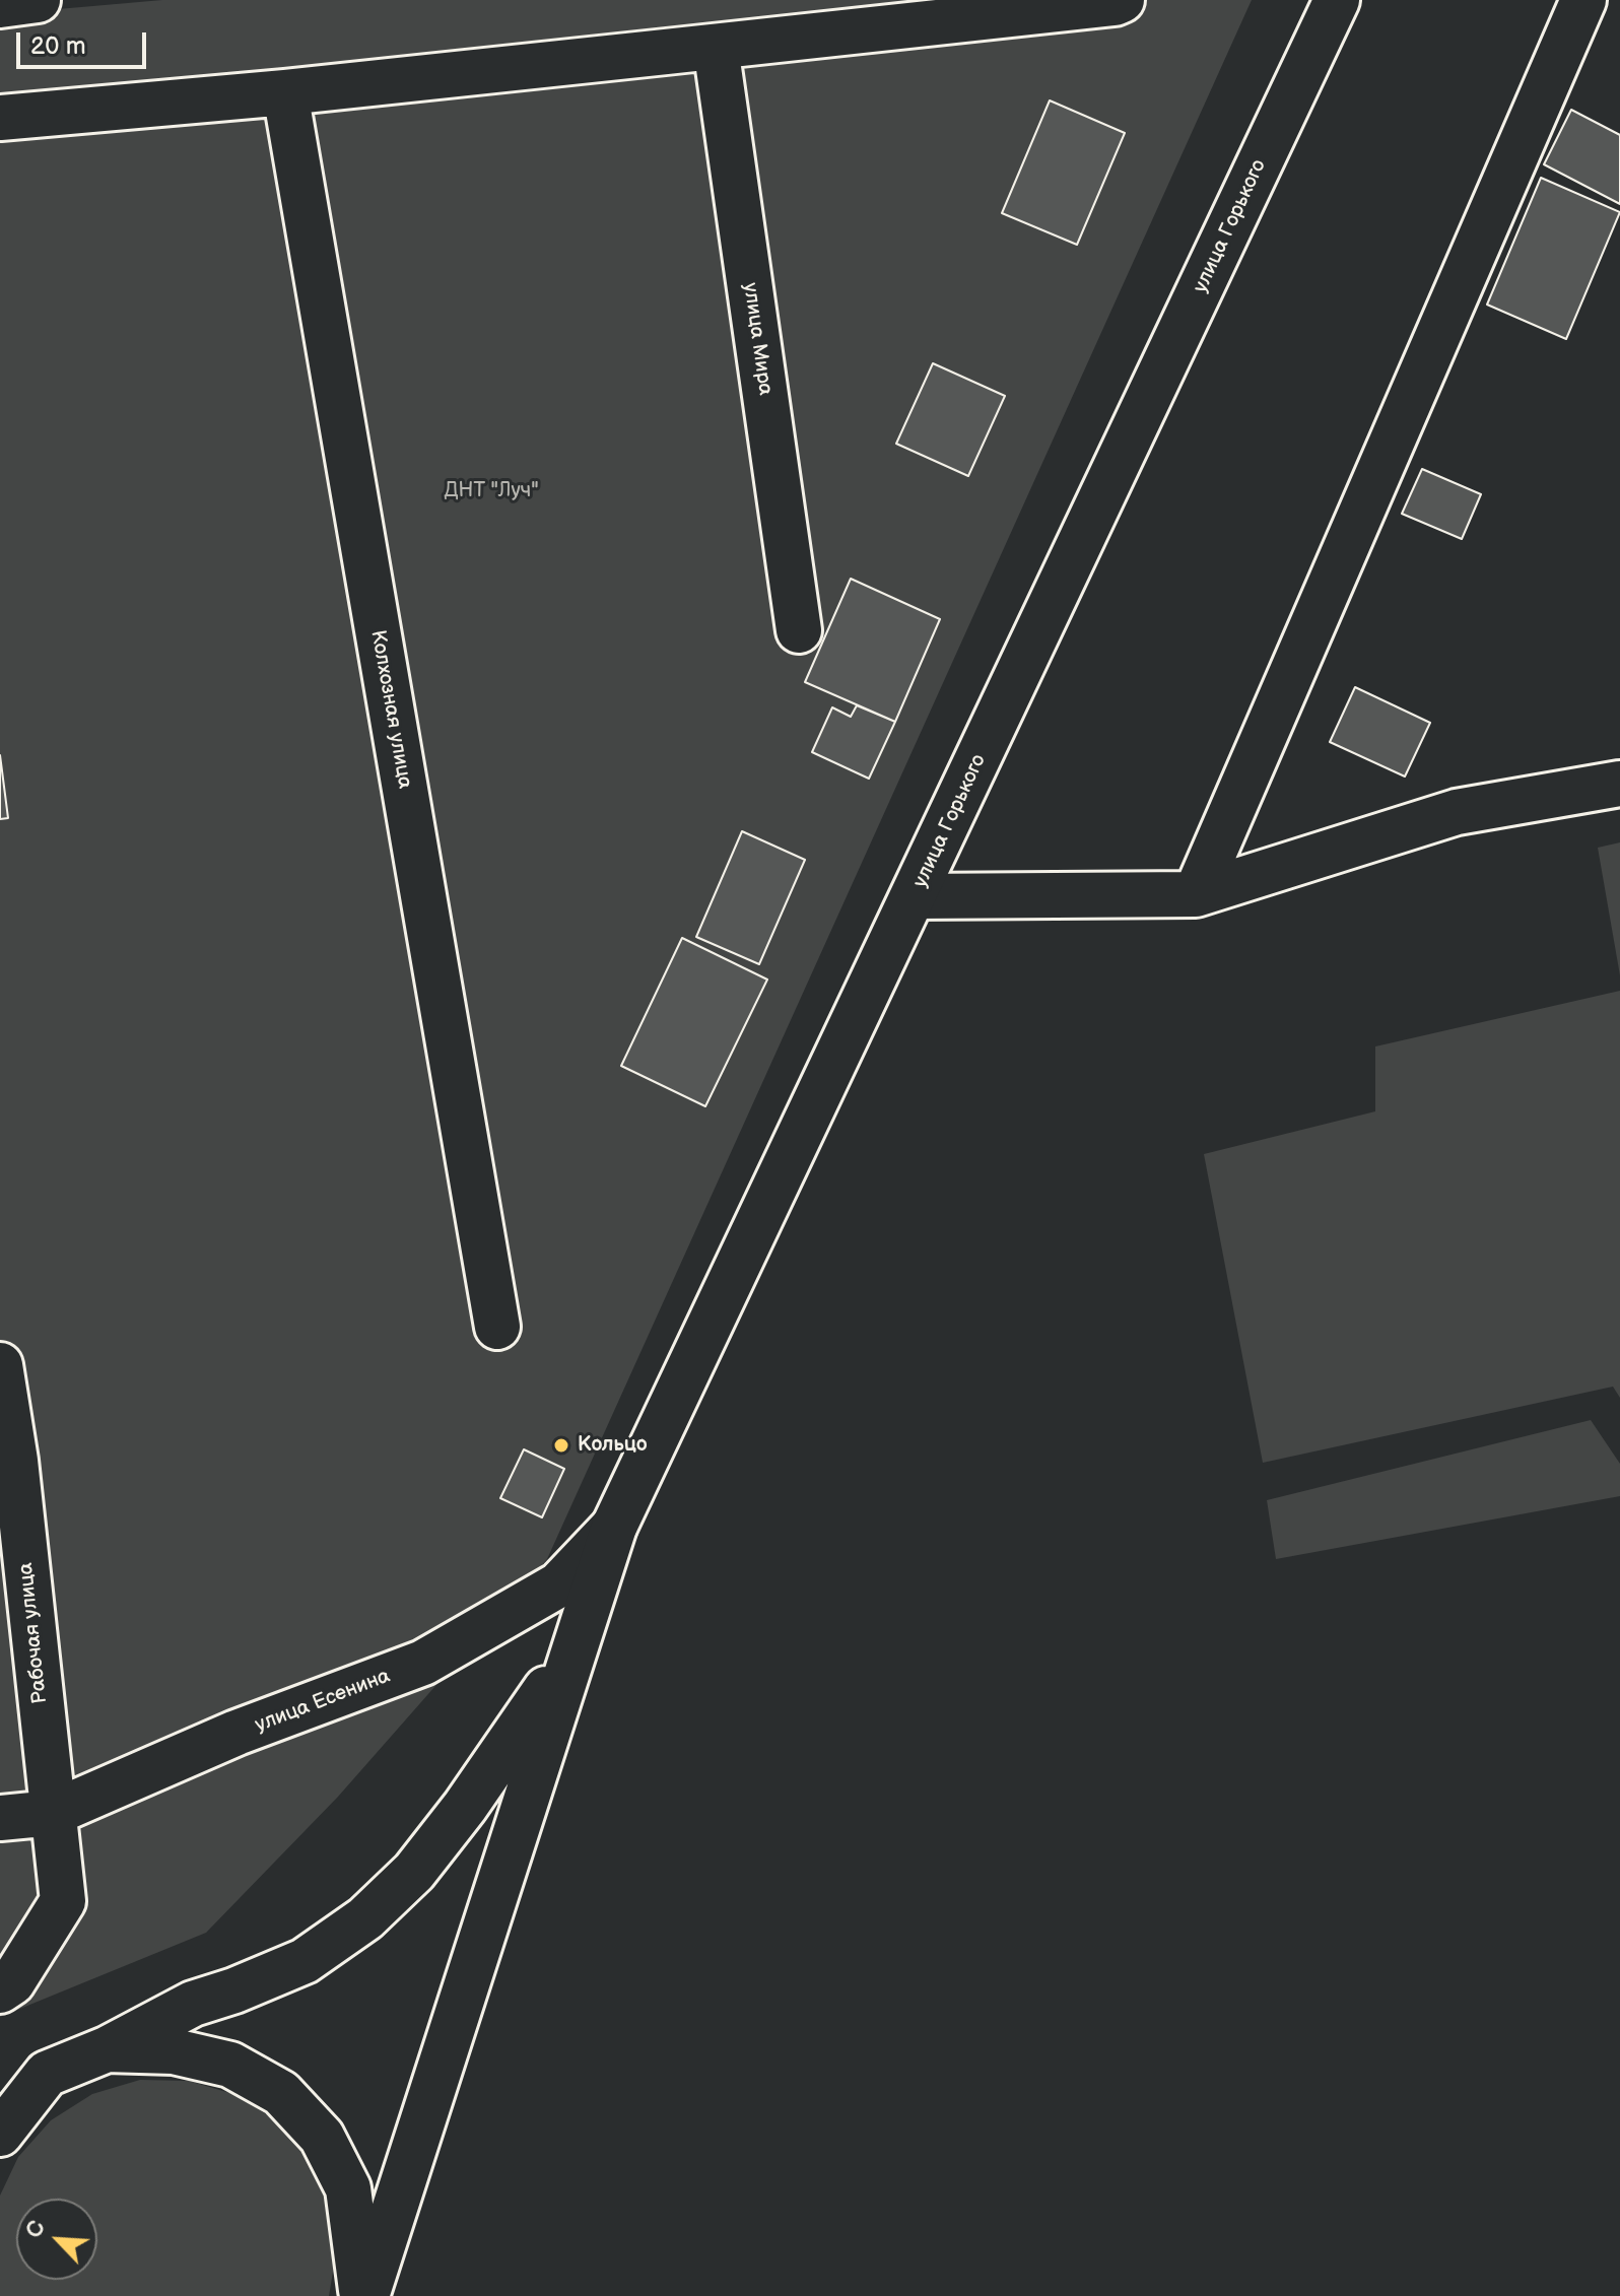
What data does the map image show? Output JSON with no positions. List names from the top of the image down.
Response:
{
  "streets": {
    "street": [
      "улица Горького",
      "улица Мира",
      "Колхозная улица",
      "Рабочая улица",
      "улица Есенина"
    ]
  },
  "crossings": [
    ["улица Горького", "улица Есенина"],
    ["Рабочая улица", "улица Есенина"]
  ],
  "parks": ["ДНТ \"Луч\""],
  "places": ["Кольцо"],
  "scale_bar": "20 m",
  "north": "top left"
}
